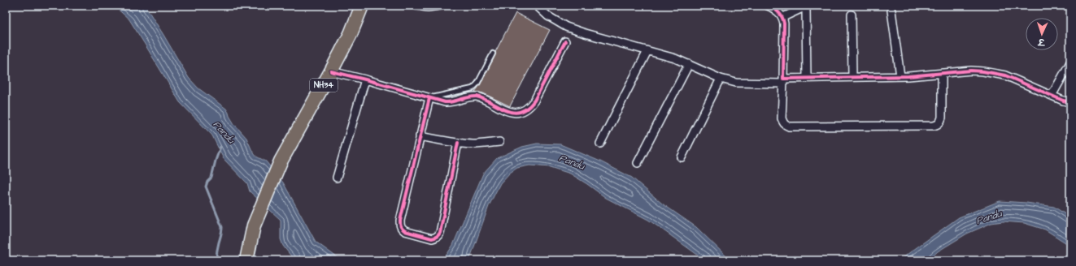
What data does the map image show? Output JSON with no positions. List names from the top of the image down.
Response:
{
  "streets": {
    "highway": ["NH34"]
  },
  "water": ["Pandu"],
  "north": "bottom"
}
